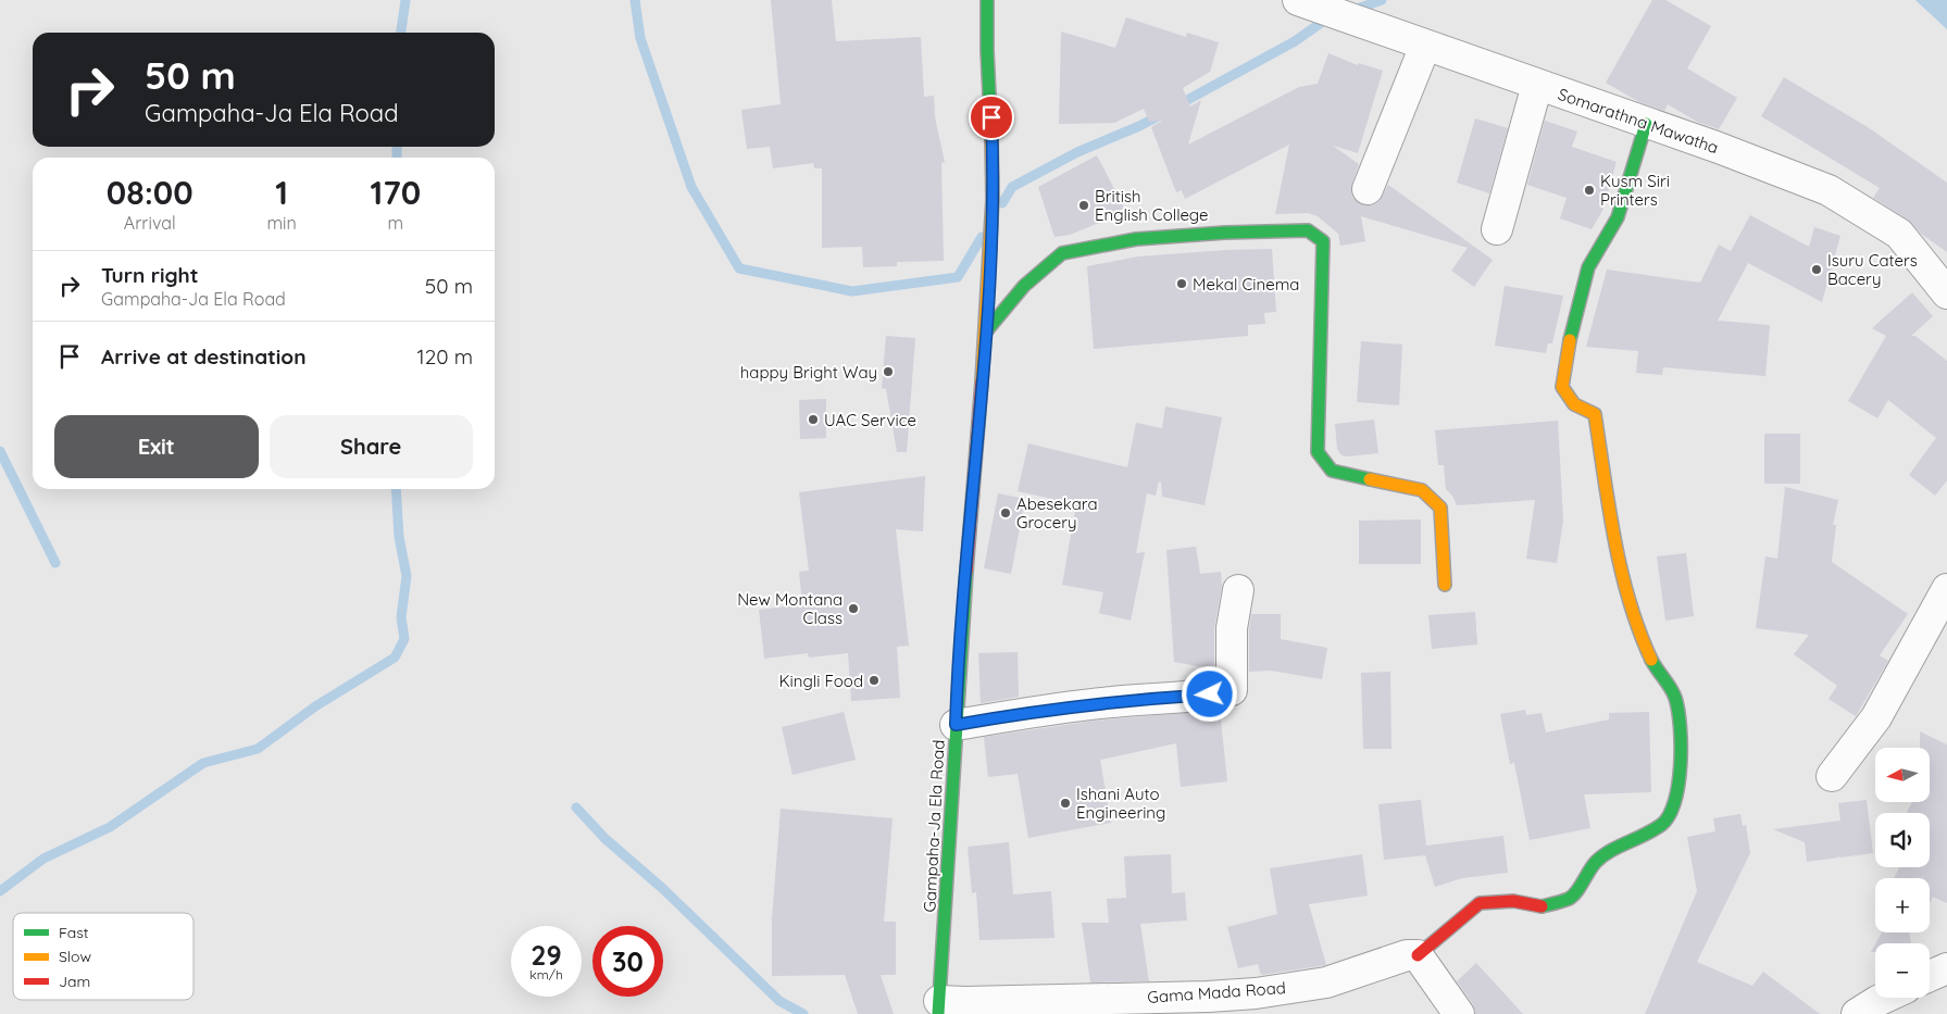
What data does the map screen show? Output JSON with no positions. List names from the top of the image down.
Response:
{
  "streets": {
    "main road": ["Gampaha-Ja Ela Road"],
    "street": ["Somarathna Mawatha", "Gama Mada Road"]
  },
  "crossings": [
    ["Gampaha-Ja Ela Road", "Gama Mada Road"]
  ],
  "places": [
    "Kusm Siri Printers",
    "British English College",
    "Isuru Caters Bacery",
    "Mekal Cinema",
    "happy Bright Way",
    "UAC Service",
    "Abesekara Grocery",
    "New Montana Class",
    "Kingli Food",
    "Ishani Auto Engineering"
  ],
  "legend": ["Fast", "Slow", "Jam"],
  "north": "left",
  "page": {
    "turn": ["50 m", "Gampaha-Ja Ela Road"],
    "eta": [
      "08:00",
      "Arrival",
      "1",
      "min",
      "170",
      "m"
    ],
    "list": [
      {
        "name": "Turn right",
        "note": "Gampaha-Ja Ela Road",
        "value": "50 m"
      },
      {
        "name": "Arrive at destination",
        "value": "120 m"
      }
    ],
    "buttons": ["Exit", "Share"],
    "map_buttons": ["+", "−"],
    "speed": "29 km/h",
    "limit": "30"
  }
}
